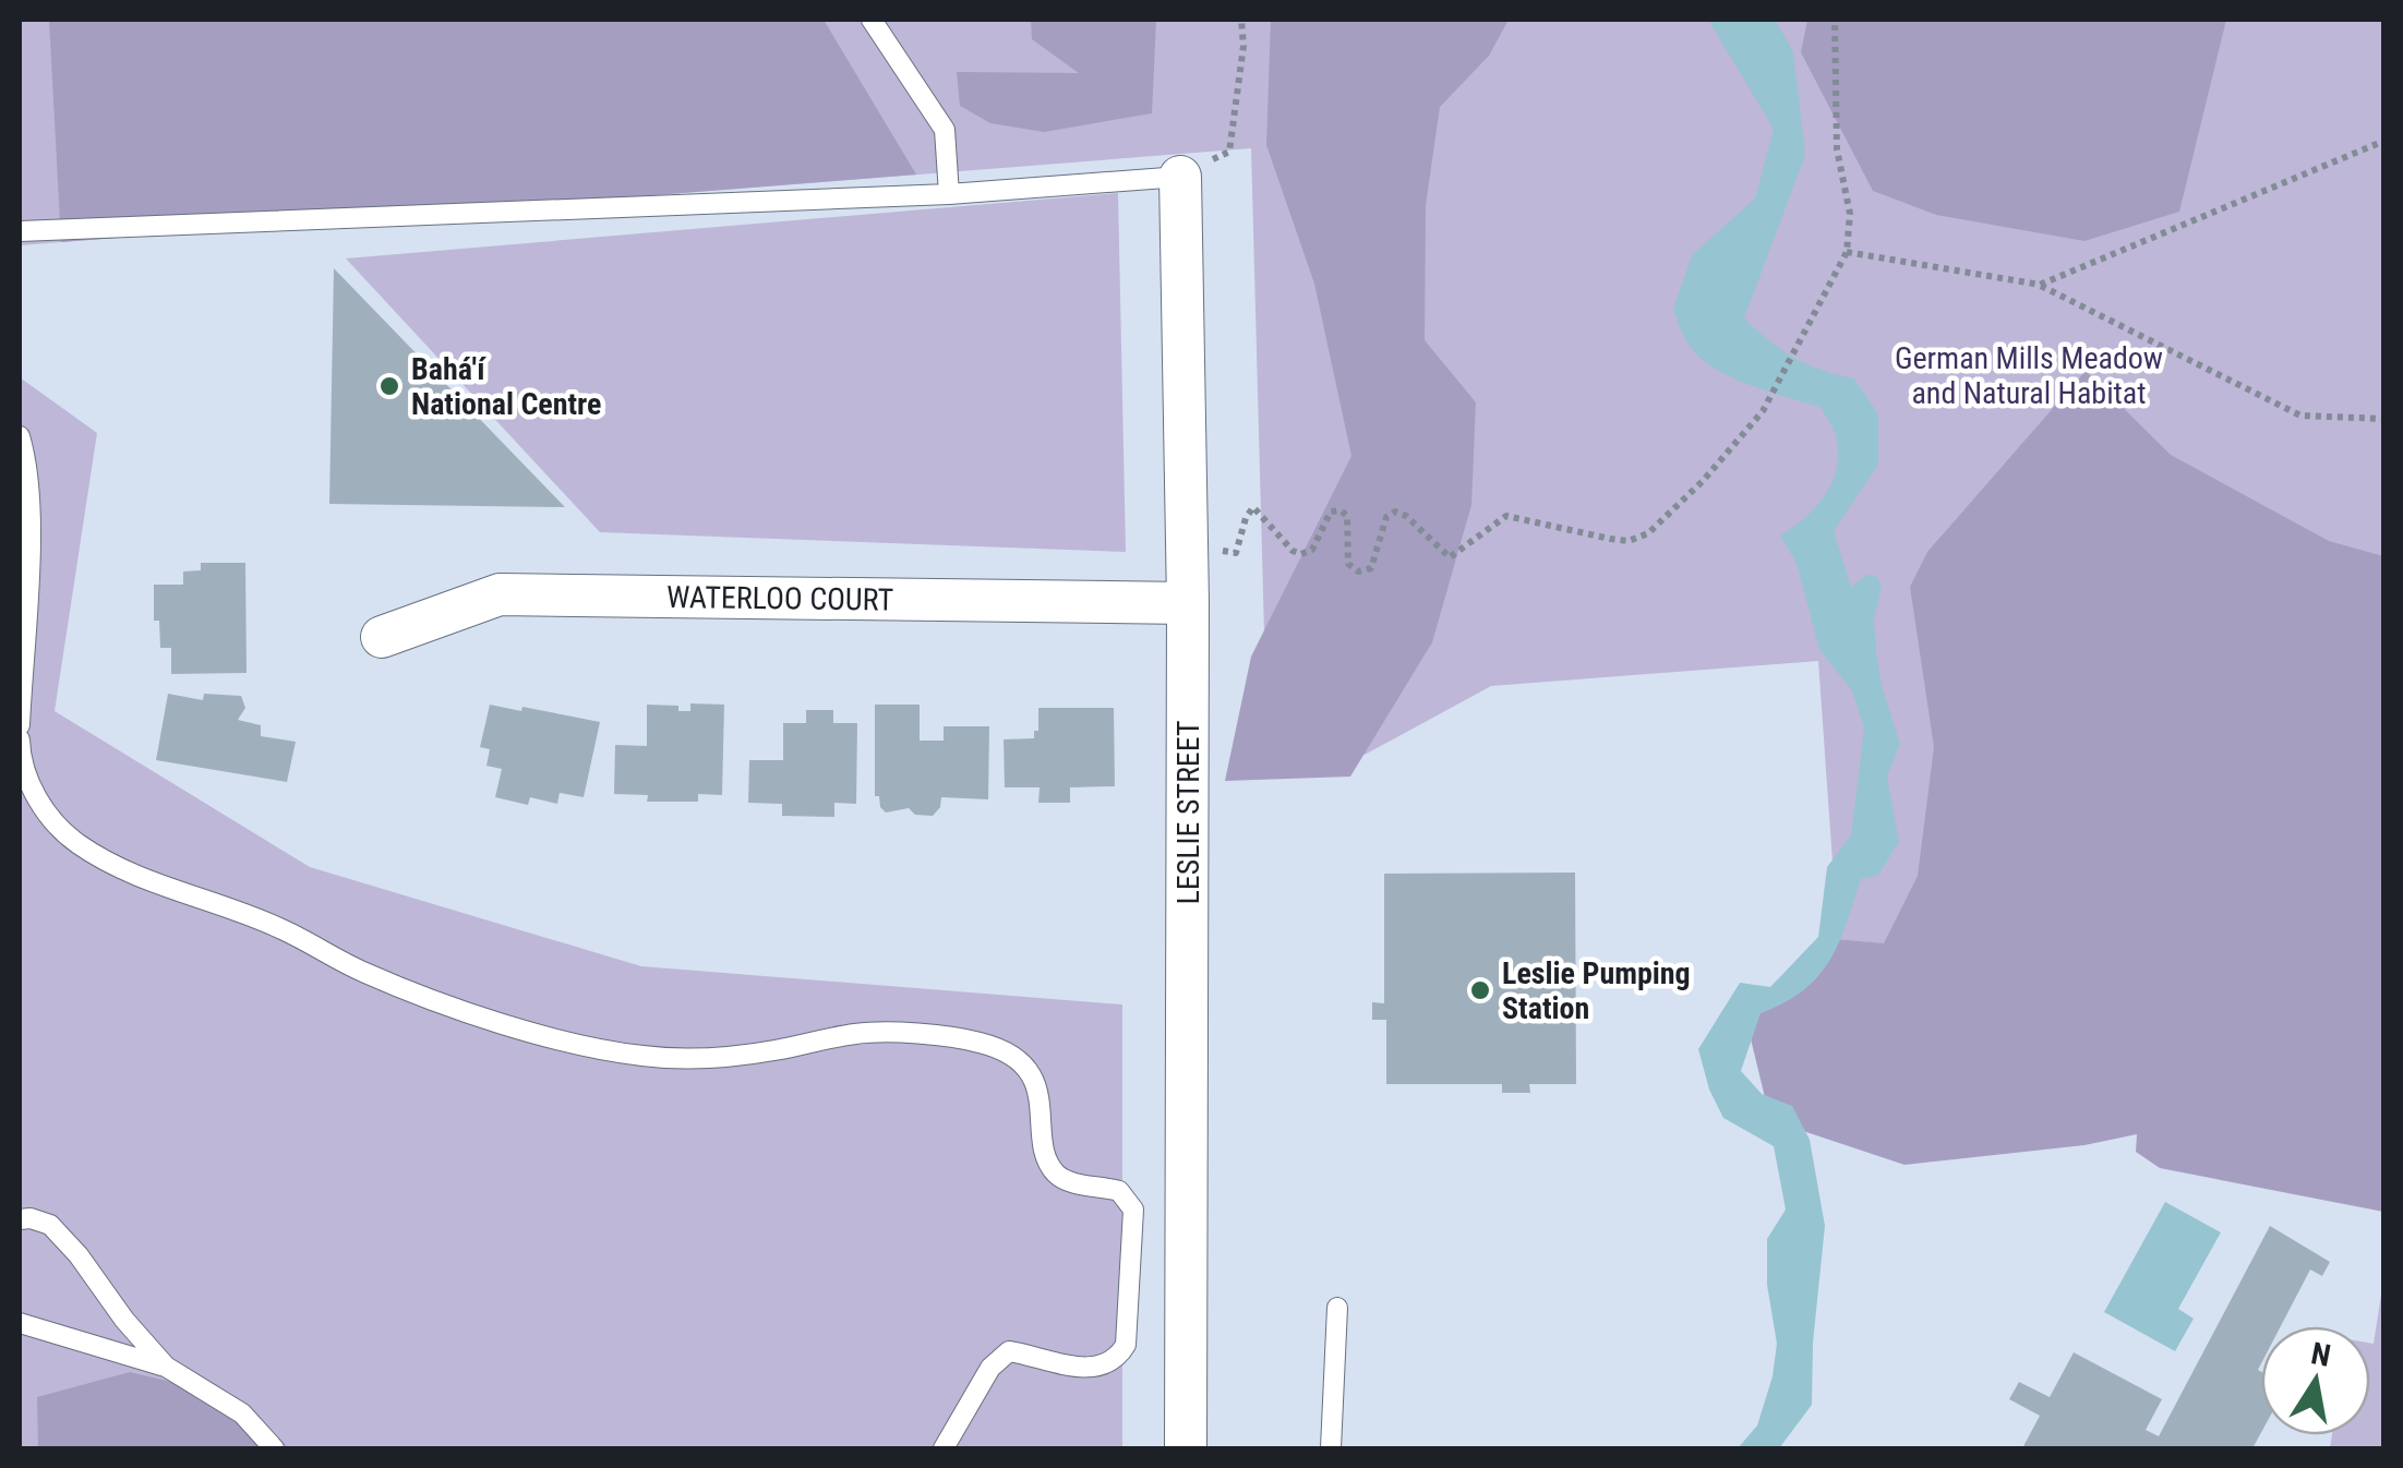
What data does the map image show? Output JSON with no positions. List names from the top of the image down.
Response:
{
  "streets": {
    "street": ["WATERLOO COURT", "LESLIE STREET"]
  },
  "crossings": [
    ["WATERLOO COURT", "LESLIE STREET"]
  ],
  "parks": ["German Mills Meadow and Natural Habitat"],
  "places": ["Bahá'í National Centre", "Leslie Pumping Station"],
  "north": "top"
}
